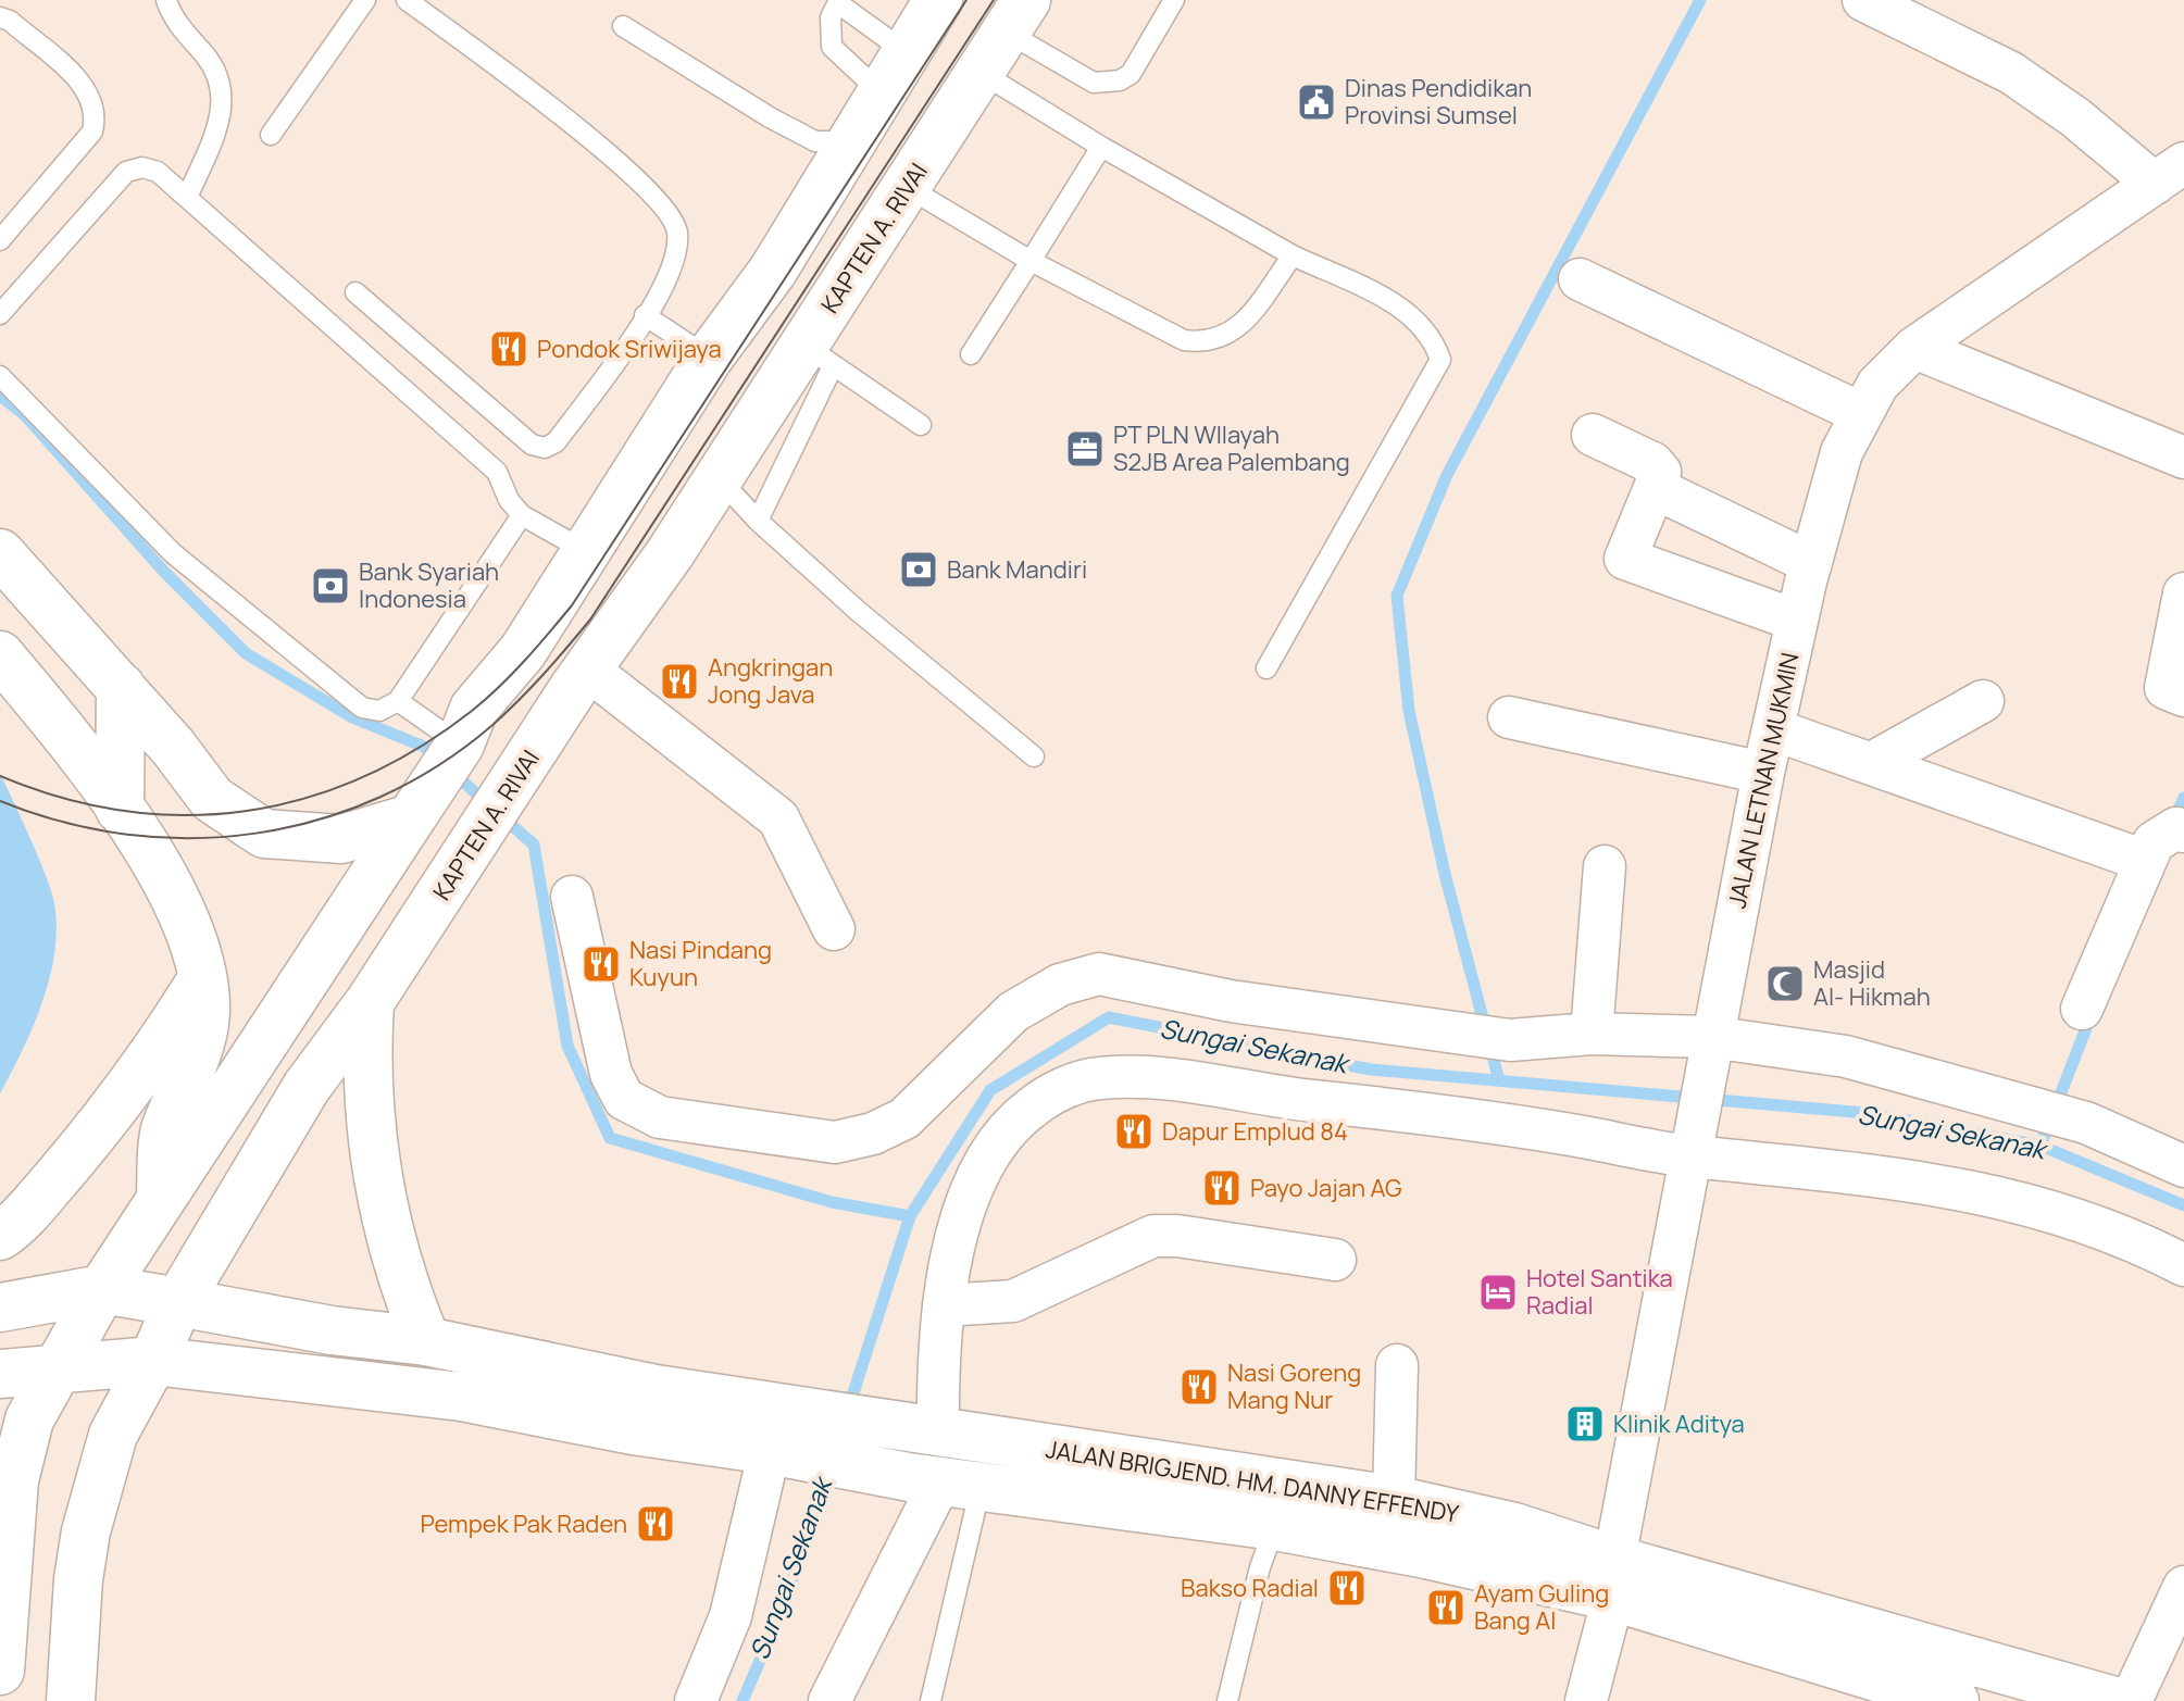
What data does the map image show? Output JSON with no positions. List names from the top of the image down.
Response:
{
  "streets": {
    "main road": ["KAPTEN A. RIVAI", "JALAN BRIGJEND. HM. DANNY EFFENDY"],
    "street": ["JALAN LETNAN MUKMIN"]
  },
  "crossings": [
    ["KAPTEN A. RIVAI", "JALAN BRIGJEND. HM. DANNY EFFENDY"],
    ["JALAN LETNAN MUKMIN", "JALAN BRIGJEND. HM. DANNY EFFENDY"]
  ],
  "water": ["Sungai Sekanak"],
  "places": {
    "public building": ["Dinas Pendidikan Provinsi Sumsel"],
    "restaurant": [
      "Pondok Sriwijaya",
      "Angkringan Jong Java",
      "Nasi Pindang Kuyun",
      "Dapur Emplud 84",
      "Payo Jajan AG",
      "Nasi Goreng Mang Nur",
      "Pempek Pak Raden",
      "Bakso Radial",
      "Ayam Guling Bang Al"
    ],
    "office": ["PT PLN WIlayah S2JB Area Palembang"],
    "bank": ["Bank Mandiri", "Bank Syariah Indonesia"],
    "mosque": ["Masjid Al- Hikmah"],
    "hotel": ["Hotel Santika Radial"],
    "building": ["Klinik Aditya"]
  }
}
